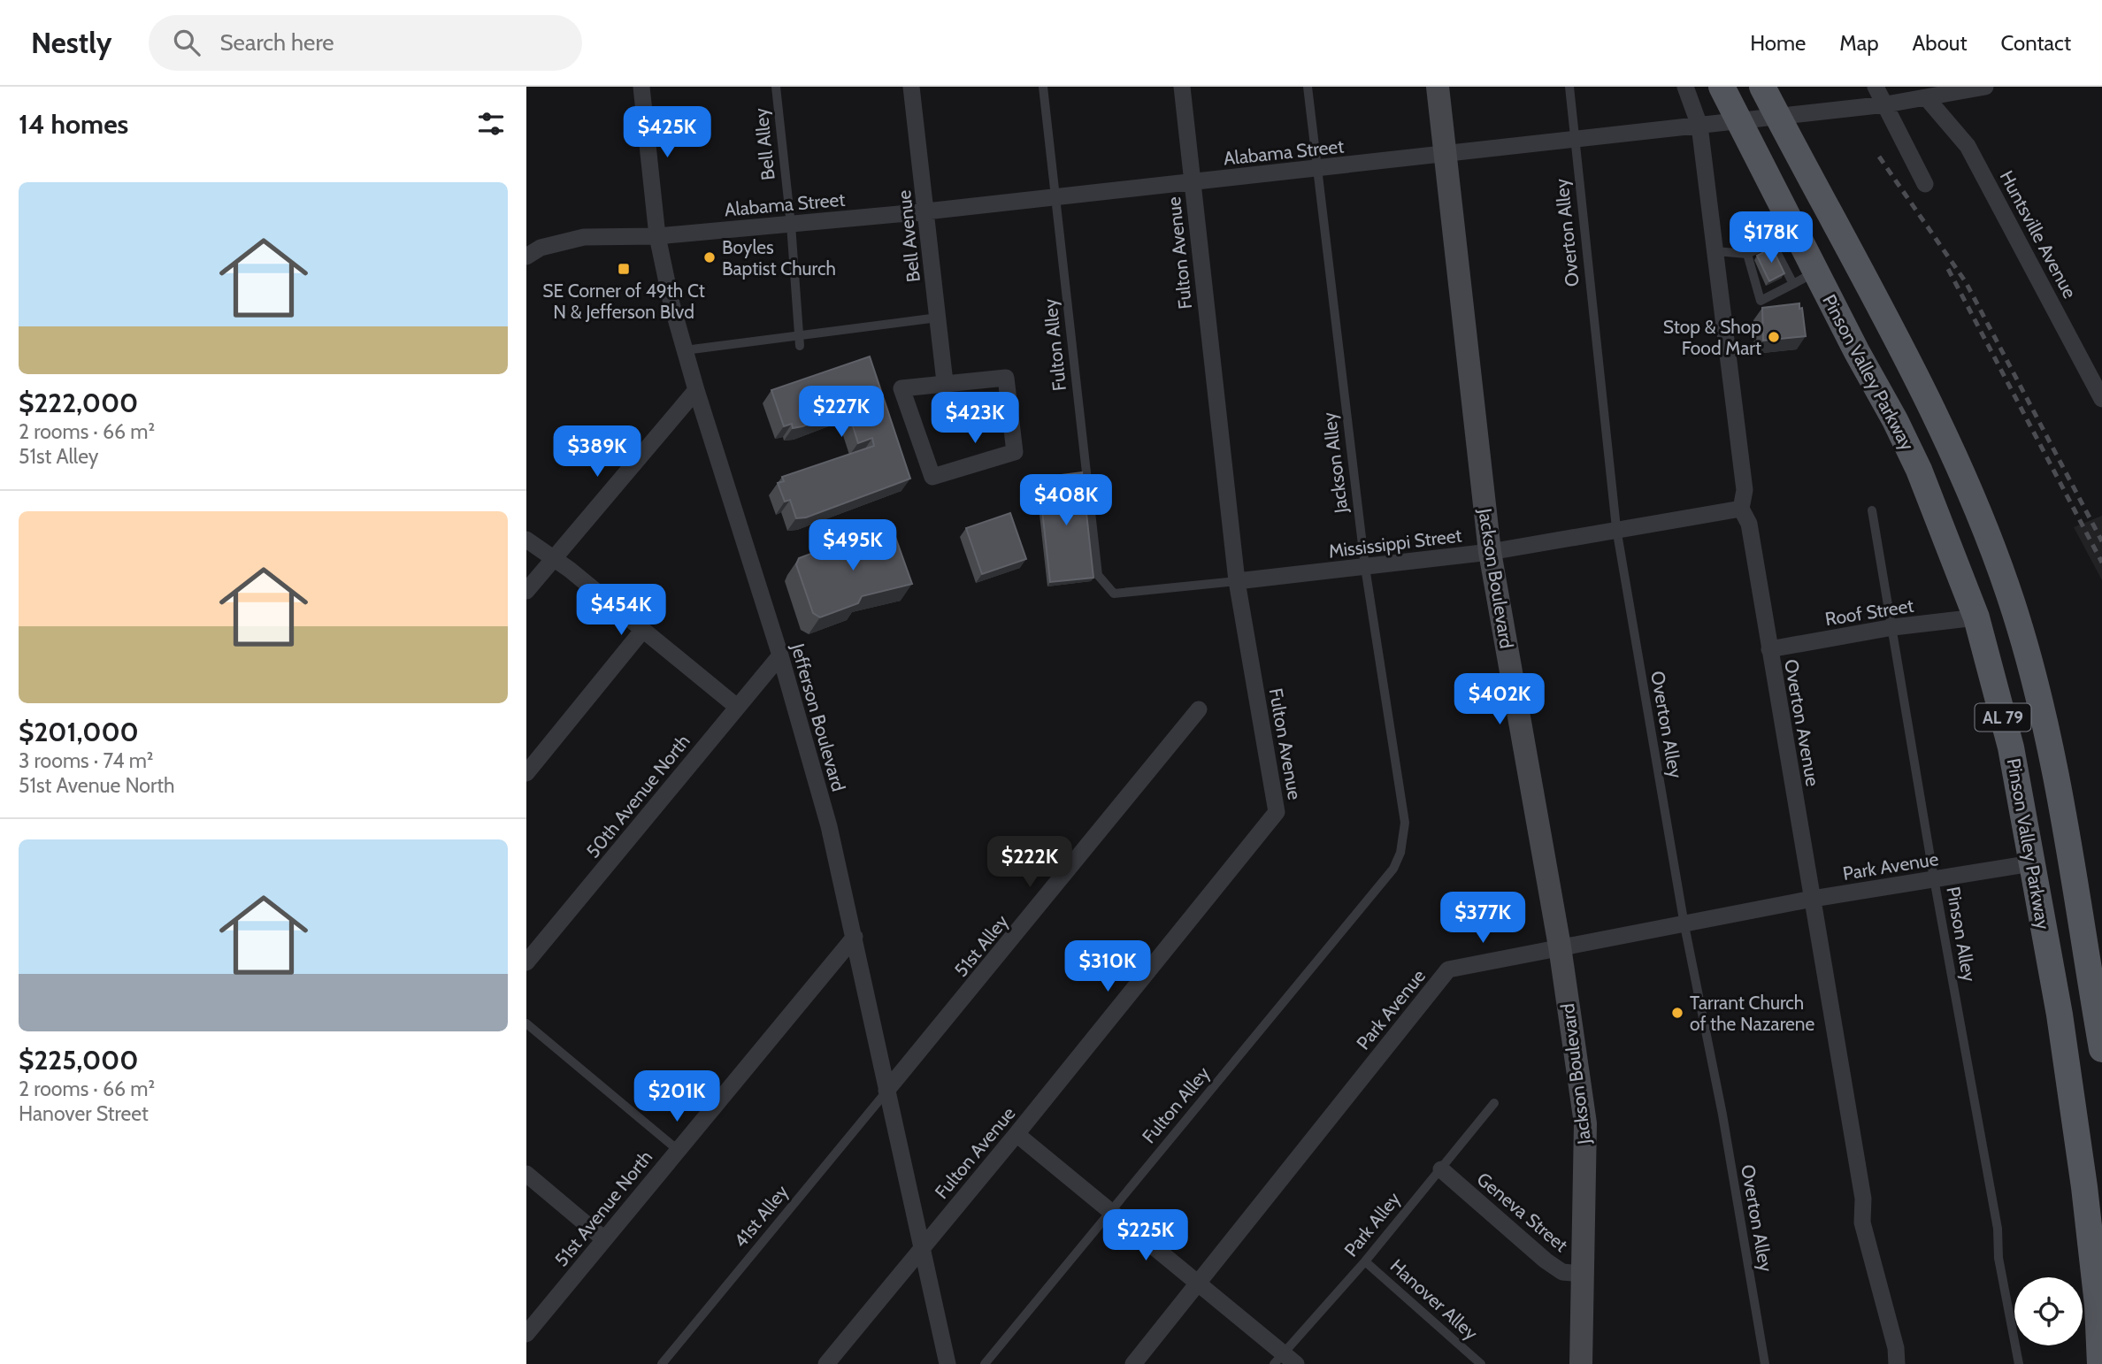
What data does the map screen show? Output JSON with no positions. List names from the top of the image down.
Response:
{
  "streets": {
    "main road": ["Pinson Valley Parkway", "AL 79"],
    "street": [
      "Alabama Street",
      "Huntsville Avenue",
      "Bell Avenue",
      "Fulton Avenue",
      "Mississippi Street",
      "Jackson Boulevard",
      "Roof Street",
      "Jefferson Boulevard",
      "Overton Avenue",
      "50th Avenue North",
      "Park Avenue",
      "51st Alley",
      "51st Avenue North",
      "Geneva Street"
    ],
    "lane": [
      "Bell Alley",
      "Overton Alley",
      "Fulton Alley",
      "Jackson Alley",
      "Pinson Alley",
      "41st Alley",
      "Park Alley",
      "Hanover Alley"
    ]
  },
  "crossings": [
    ["Bell Alley", "Alabama Street"],
    ["Alabama Street", "Overton Alley"],
    ["Alabama Street", "Huntsville Avenue"],
    ["Alabama Street", "Bell Avenue"],
    ["Alabama Street", "Fulton Avenue"],
    ["Alabama Street", "Fulton Alley"],
    ["Alabama Street", "Pinson Valley Parkway"],
    ["Alabama Street", "Jackson Alley"],
    ["Alabama Street", "Jackson Boulevard"],
    ["Alabama Street", "Jefferson Boulevard"],
    ["Alabama Street", "AL 79"],
    ["Alabama Street", "Overton Avenue"],
    ["Overton Alley", "Mississippi Street"],
    ["Overton Alley", "Park Avenue"],
    ["Fulton Avenue", "Fulton Alley"],
    ["Fulton Avenue", "Mississippi Street"],
    ["Fulton Avenue", "Jefferson Boulevard"],
    ["Fulton Alley", "Jackson Alley"],
    ["Fulton Alley", "Mississippi Street"],
    ["Pinson Valley Parkway", "Roof Street"],
    ["Pinson Valley Parkway", "AL 79"],
    ["Pinson Valley Parkway", "Park Avenue"],
    ["Jackson Alley", "Mississippi Street"],
    ["Mississippi Street", "Jackson Boulevard"],
    ["Mississippi Street", "Overton Avenue"],
    ["Jackson Boulevard", "Park Avenue"],
    ["Jackson Boulevard", "Geneva Street"],
    ["Roof Street", "Overton Avenue"],
    ["Roof Street", "Pinson Alley"],
    ["Jefferson Boulevard", "50th Avenue North"],
    ["Jefferson Boulevard", "51st Alley"],
    ["Jefferson Boulevard", "51st Avenue North"],
    ["Jefferson Boulevard", "41st Alley"],
    ["Overton Avenue", "Park Avenue"],
    ["Park Avenue", "Pinson Alley"],
    ["51st Alley", "41st Alley"],
    ["Geneva Street", "Park Alley"],
    ["Park Alley", "Hanover Alley"]
  ],
  "places": {
    "other": ["Boyles Baptist Church", "Stop & Shop Food Mart", "Tarrant Church of the Nazarene"],
    "transit": ["SE Corner of 49th Ct N & Jefferson Blvd"]
  },
  "page": {
    "header": "Nestly",
    "search": "Search here",
    "nav": [
      "Home",
      "Map",
      "About",
      "Contact"
    ],
    "heading": "14 homes",
    "price": [
      "$425K",
      "$178K",
      "$227K",
      "$423K",
      "$389K",
      "$408K",
      "$495K",
      "$454K",
      "$402K",
      "$222K",
      "$377K",
      "$310K",
      "$201K",
      "$225K"
    ],
    "list": [
      {
        "name": "$222,000",
        "note": "2 rooms · 66 m² · 51st Alley"
      },
      {
        "name": "$201,000",
        "note": "3 rooms · 74 m² · 51st Avenue North"
      },
      {
        "name": "$225,000",
        "note": "2 rooms · 66 m² · Hanover Street"
      }
    ]
  }
}
